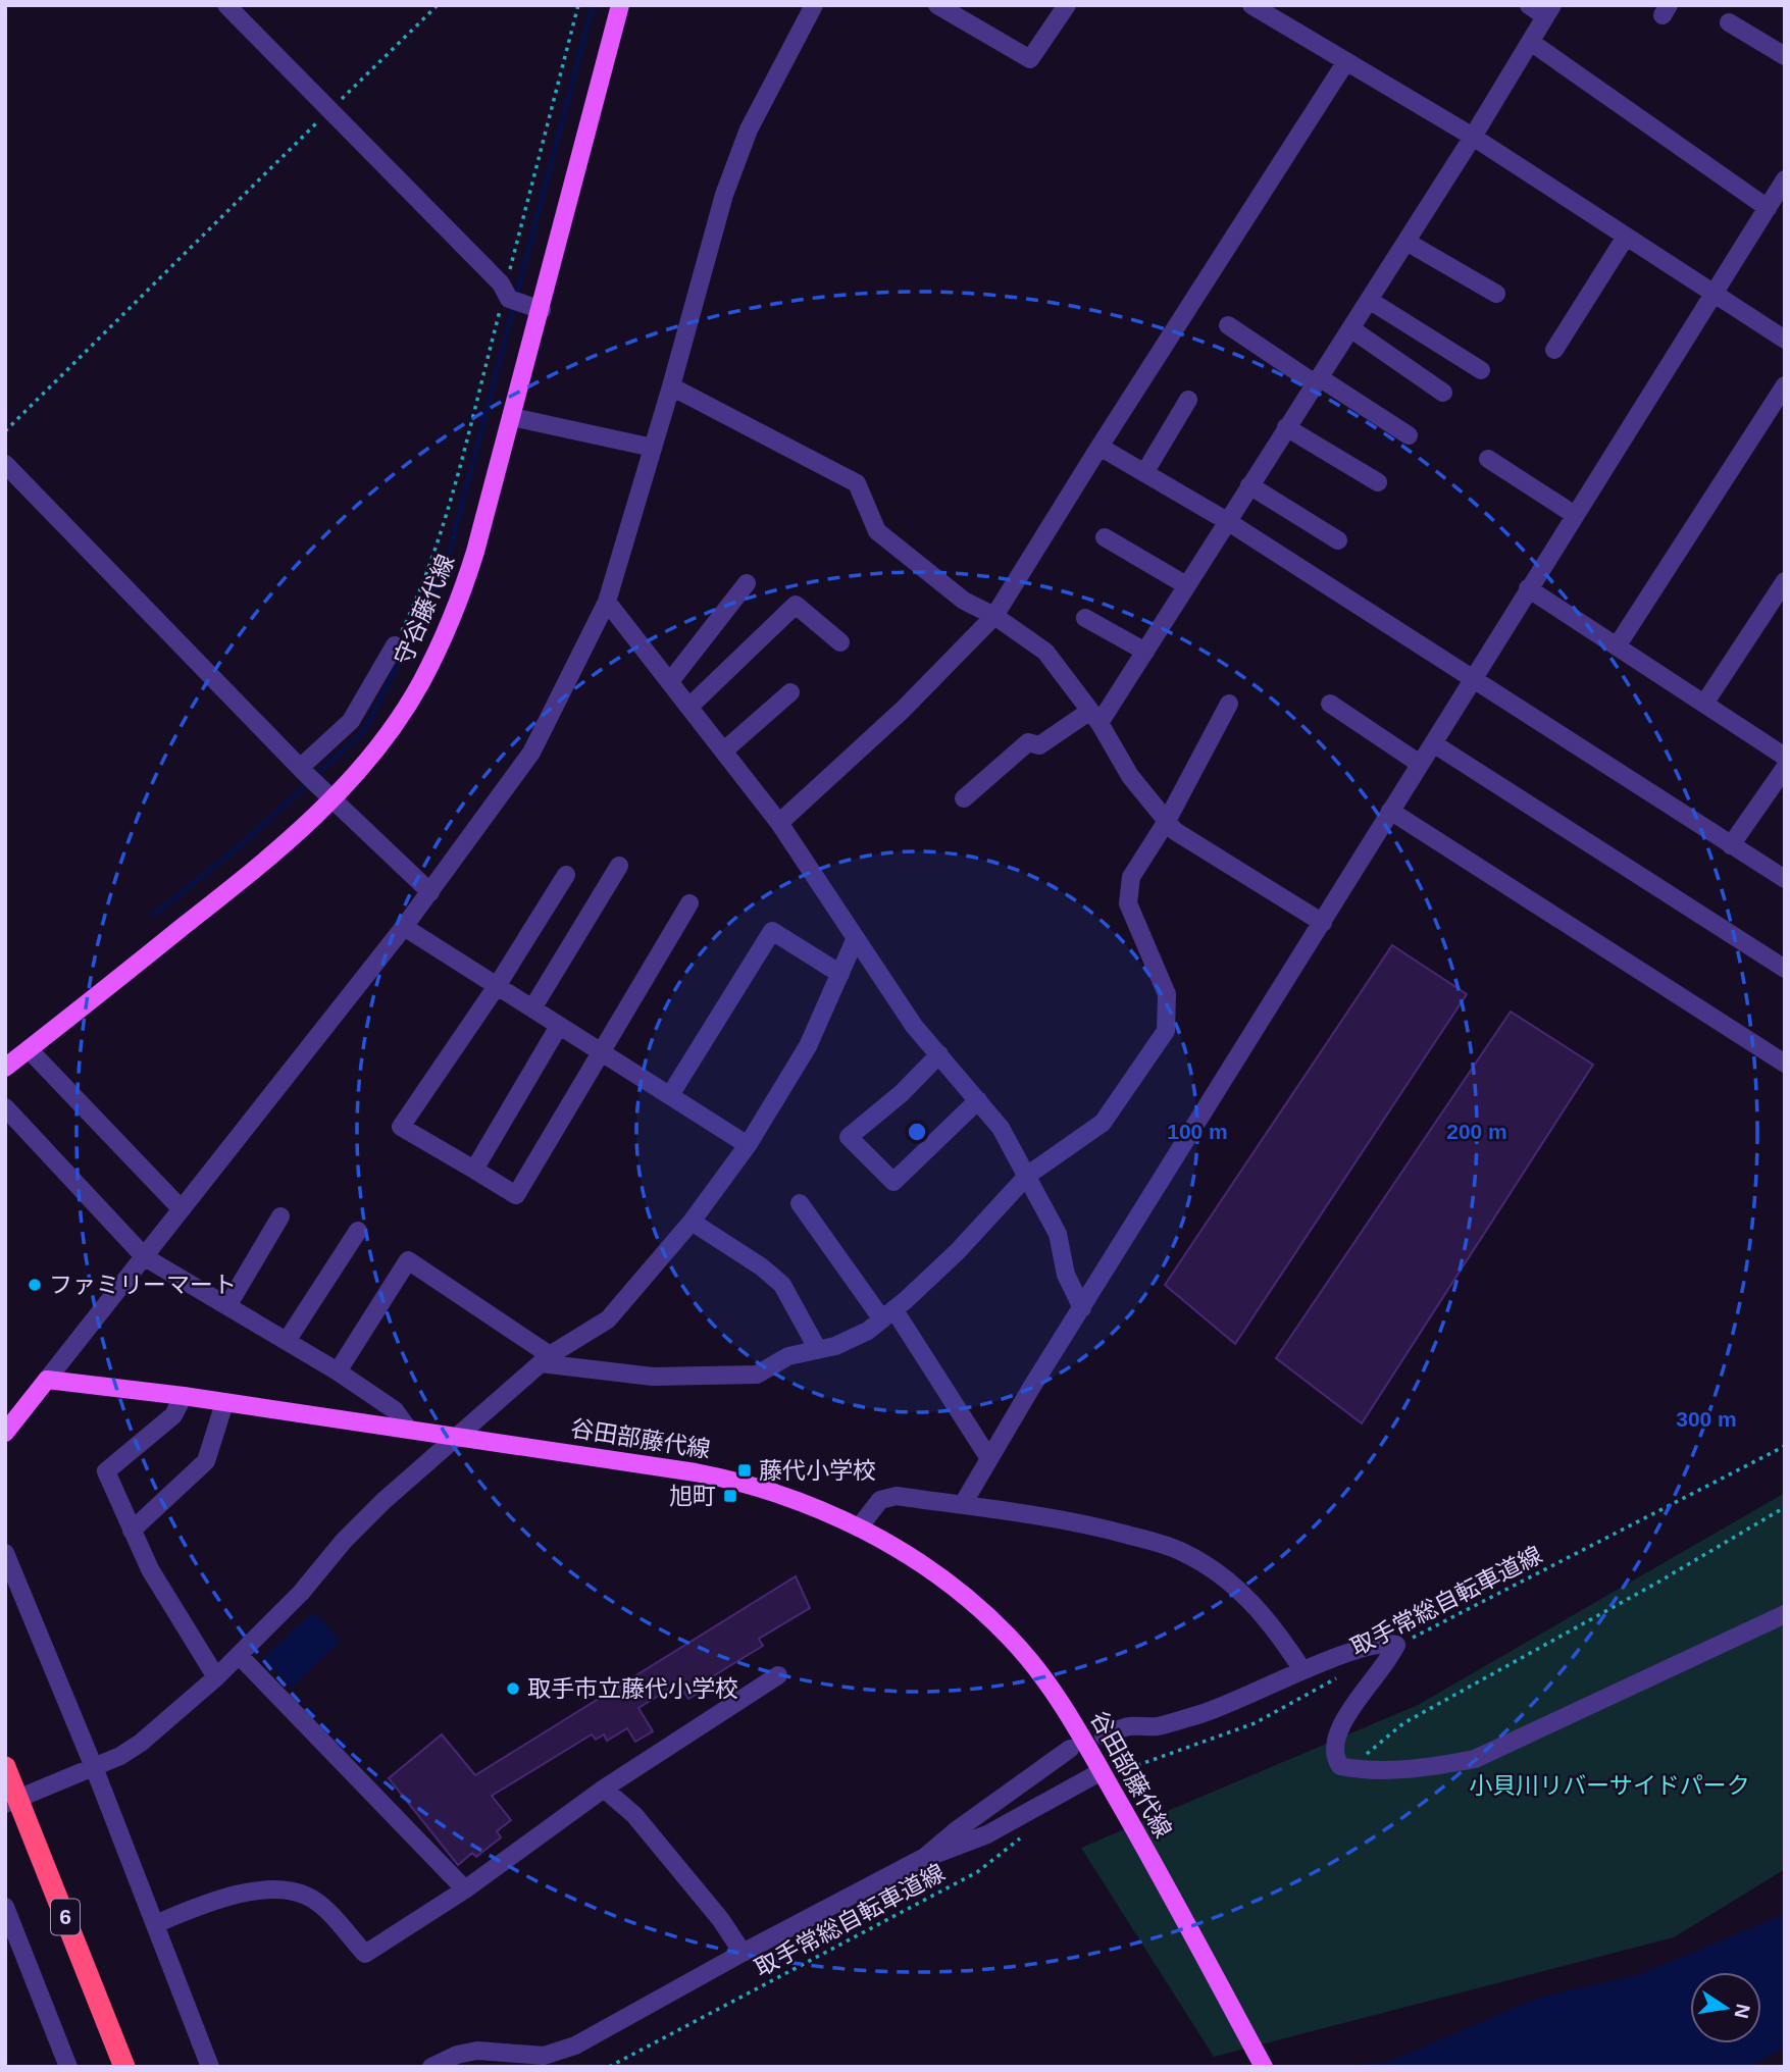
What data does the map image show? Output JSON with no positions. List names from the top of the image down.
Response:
{
  "streets": {
    "highway": ["6"],
    "main road": ["守谷藤代線", "谷田部藤代線"],
    "path": ["取手常総自転車道線"]
  },
  "crossings": [
    ["谷田部藤代線", "取手常総自転車道線"]
  ],
  "parks": ["小貝川リバーサイドパーク"],
  "places": {
    "other": ["ファミリーマート", "取手市立藤代小学校"],
    "transit": ["藤代小学校", "旭町"]
  },
  "north": "right",
  "rings": ["100 m", "200 m", "300 m"]
}
